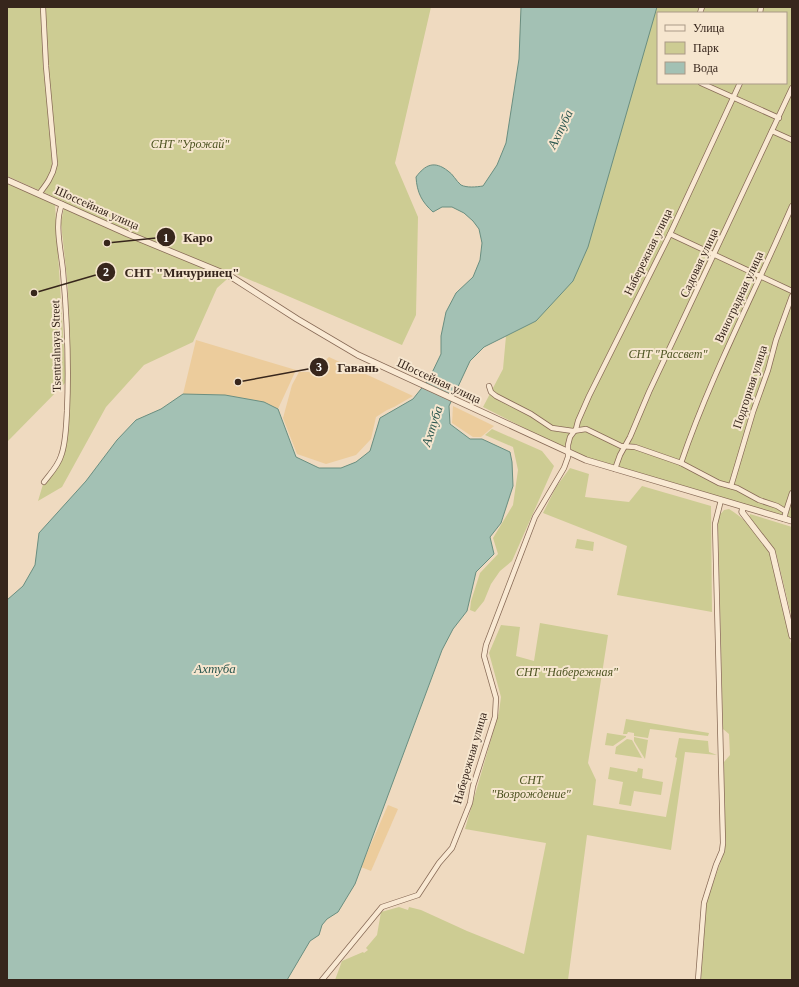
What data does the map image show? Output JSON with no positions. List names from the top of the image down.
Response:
{
  "streets": {
    "street": [
      "Шоссейная улица",
      "Набережная улица",
      "Садовая улица",
      "Виноградная улица",
      "Tsentralnaya Street",
      "Подгорная улица"
    ]
  },
  "crossings": [
    ["Шоссейная улица", "Набережная улица"],
    ["Шоссейная улица", "Садовая улица"],
    ["Шоссейная улица", "Tsentralnaya Street"]
  ],
  "water": ["Ахтуба"],
  "parks": [
    "СНТ \"Урожай\"",
    "СНТ \"Рассвет\"",
    "СНТ \"Набережная\"",
    "СНТ \"Возрождение\""
  ],
  "places": ["Каро", "СНТ \"Мичуринец\"", "Гавань"],
  "legend": ["Улица", "Парк", "Вода"]
}
